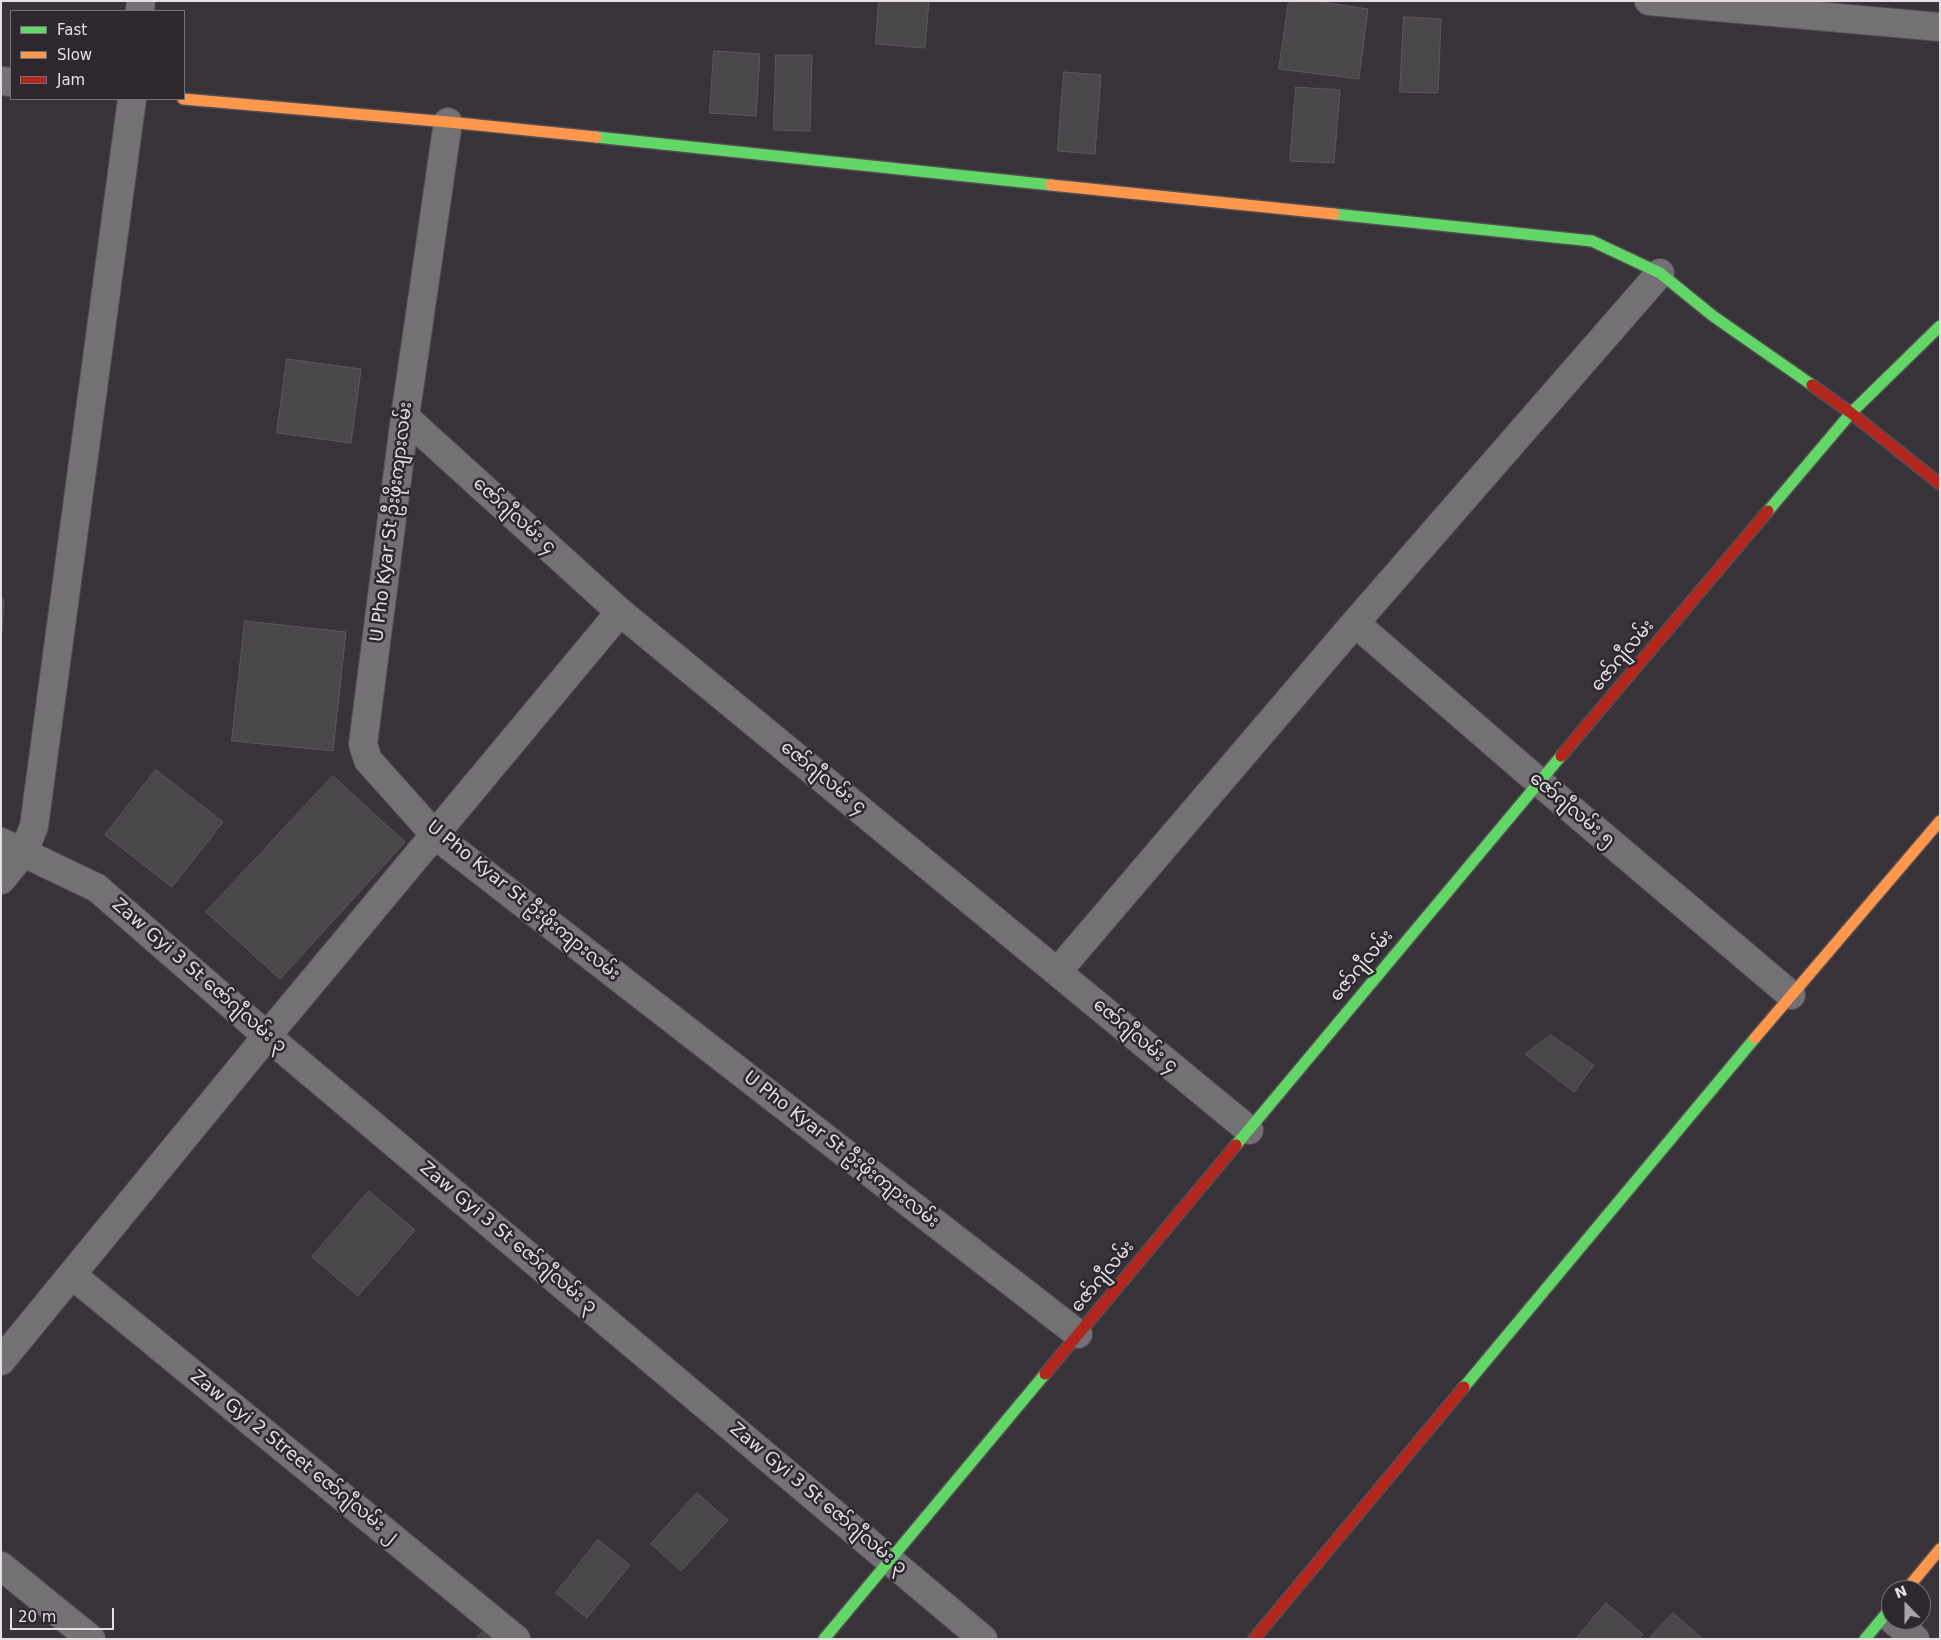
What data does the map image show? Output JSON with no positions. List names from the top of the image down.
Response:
{
  "streets": {
    "street": [
      "ဇော်ဂျီလမ်း ၄",
      "U Pho Kyar St ဦးဖိုးကျားလမ်း",
      "ဇော်ဂျီလမ်း",
      "ဇော်ဂျီလမ်း ၅",
      "Zaw Gyi 3 St ဇော်ဂျီလမ်း ၃",
      "Zaw Gyi 2 Street ဇော်ဂျီလမ်း ၂"
    ]
  },
  "crossings": [
    ["ဇော်ဂျီလမ်း ၄", "U Pho Kyar St ဦးဖိုးကျားလမ်း"],
    ["ဇော်ဂျီလမ်း ၄", "ဇော်ဂျီလမ်း"],
    ["U Pho Kyar St ဦးဖိုးကျားလမ်း", "ဇော်ဂျီလမ်း"],
    ["ဇော်ဂျီလမ်း", "ဇော်ဂျီလမ်း ၅"],
    ["ဇော်ဂျီလမ်း", "Zaw Gyi 3 St ဇော်ဂျီလမ်း ၃"]
  ],
  "legend": ["Fast", "Slow", "Jam"],
  "scale_bar": "20 m",
  "north": "top"
}
